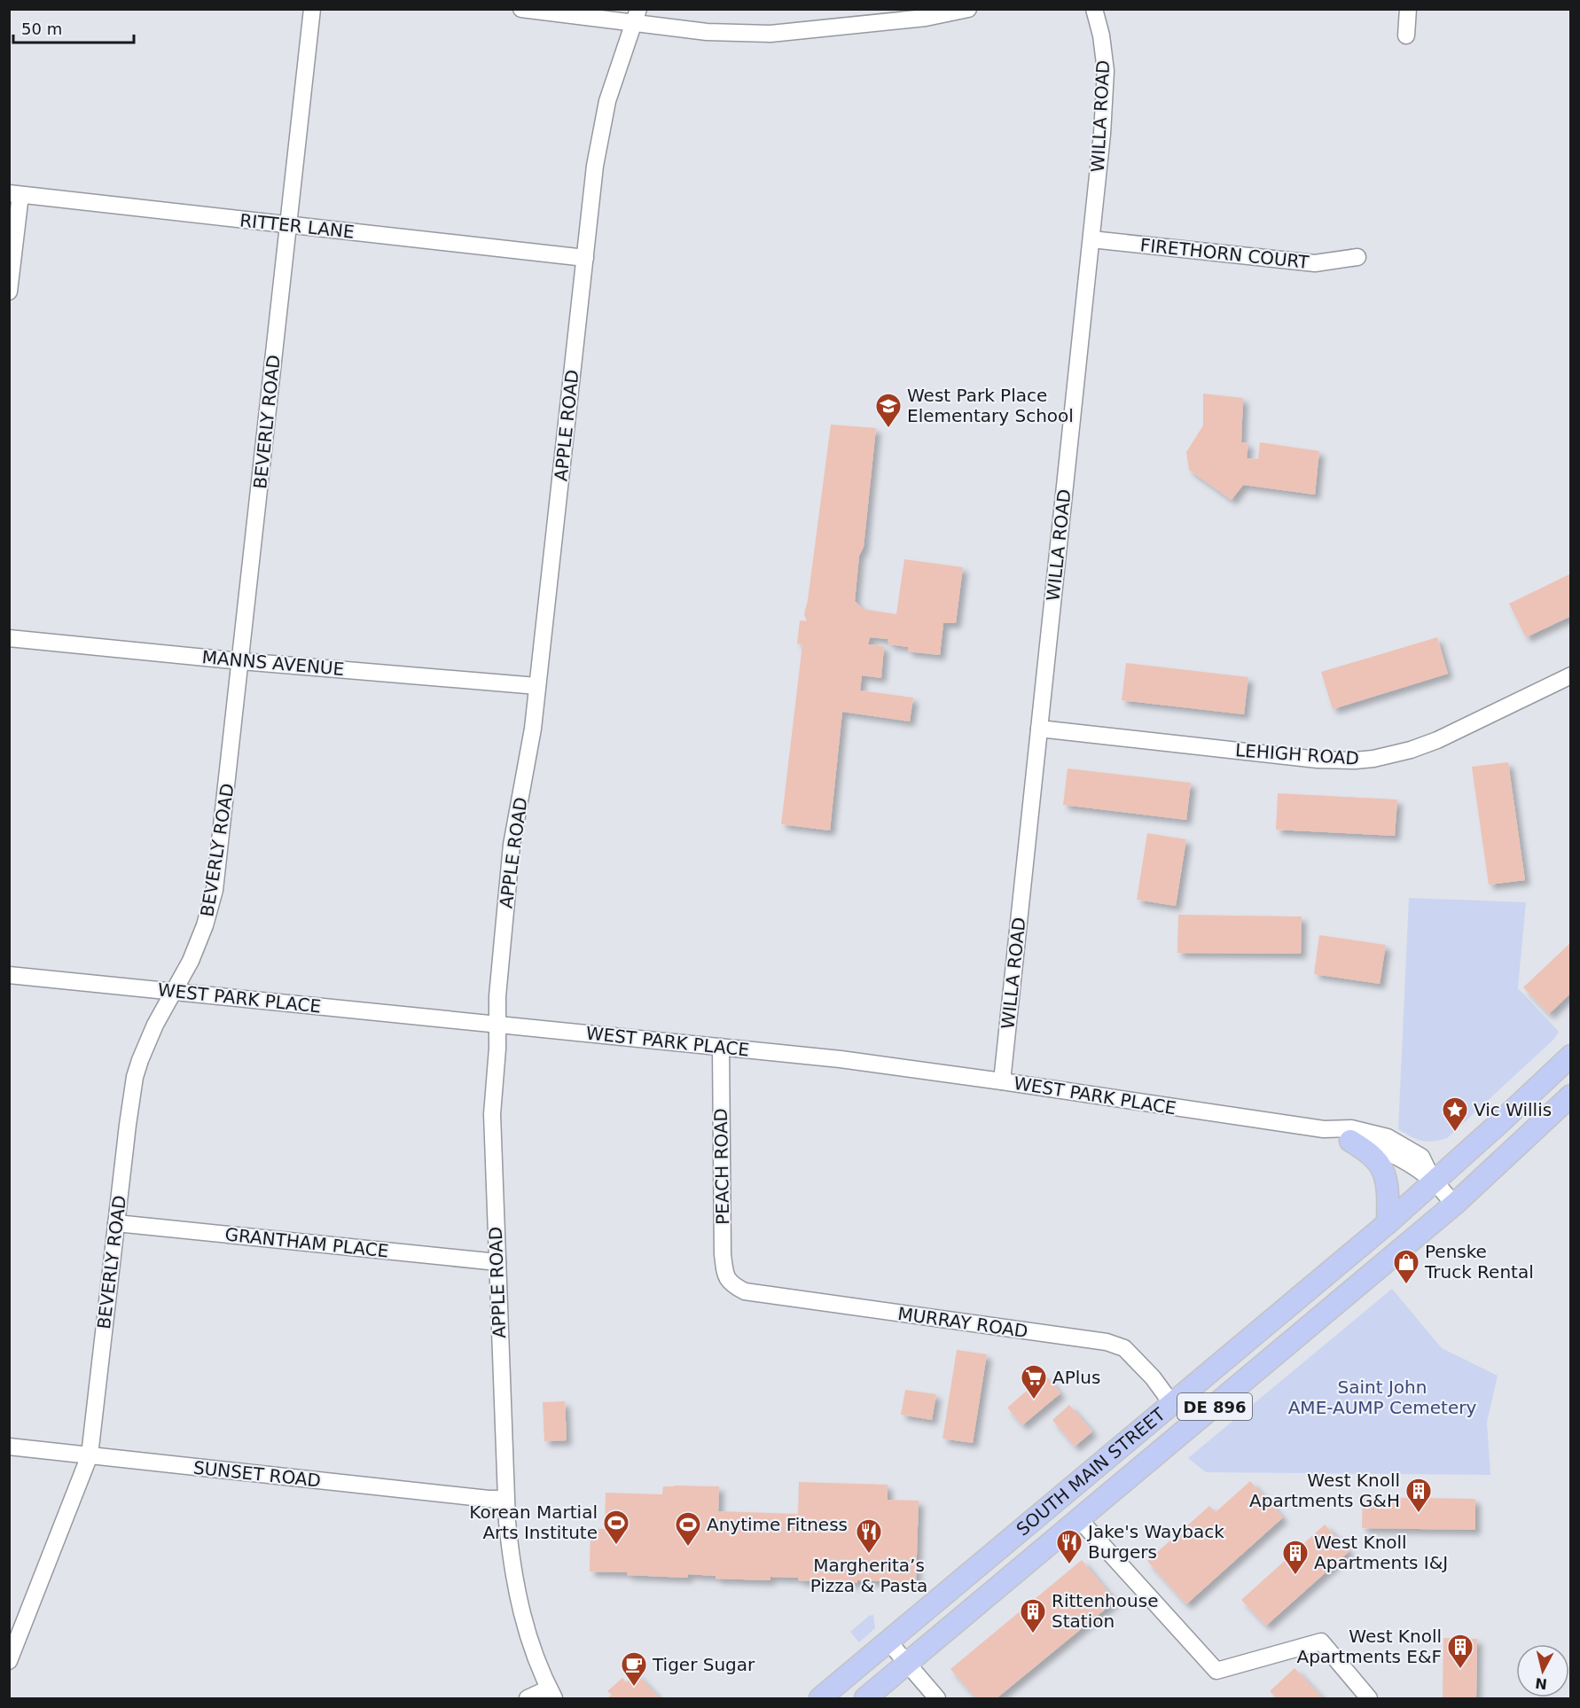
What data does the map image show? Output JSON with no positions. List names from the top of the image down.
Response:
{
  "streets": {
    "main road": ["DE 896", "SOUTH MAIN STREET"],
    "street": [
      "WILLA ROAD",
      "RITTER LANE",
      "FIRETHORN COURT",
      "BEVERLY ROAD",
      "APPLE ROAD",
      "MANNS AVENUE",
      "LEHIGH ROAD",
      "WEST PARK PLACE",
      "PEACH ROAD",
      "GRANTHAM PLACE",
      "MURRAY ROAD",
      "SUNSET ROAD"
    ]
  },
  "crossings": [
    ["WILLA ROAD", "FIRETHORN COURT"],
    ["WILLA ROAD", "LEHIGH ROAD"],
    ["WILLA ROAD", "WEST PARK PLACE"],
    ["RITTER LANE", "BEVERLY ROAD"],
    ["RITTER LANE", "APPLE ROAD"],
    ["BEVERLY ROAD", "MANNS AVENUE"],
    ["BEVERLY ROAD", "WEST PARK PLACE"],
    ["BEVERLY ROAD", "GRANTHAM PLACE"],
    ["BEVERLY ROAD", "SUNSET ROAD"],
    ["APPLE ROAD", "MANNS AVENUE"],
    ["APPLE ROAD", "WEST PARK PLACE"],
    ["APPLE ROAD", "GRANTHAM PLACE"],
    ["APPLE ROAD", "SUNSET ROAD"],
    ["WEST PARK PLACE", "PEACH ROAD"],
    ["WEST PARK PLACE", "DE 896"],
    ["WEST PARK PLACE", "SOUTH MAIN STREET"],
    ["PEACH ROAD", "MURRAY ROAD"],
    ["MURRAY ROAD", "SOUTH MAIN STREET"],
    ["DE 896", "SOUTH MAIN STREET"]
  ],
  "parks": ["Saint John AME-AUMP Cemetery"],
  "places": {
    "school or university": ["West Park Place Elementary School"],
    "place": ["Vic Willis"],
    "shop": ["Penske Truck Rental"],
    "supermarket": ["APlus"],
    "building": [
      "West Knoll Apartments G&H",
      "West Knoll Apartments I&J",
      "Rittenhouse Station",
      "West Knoll Apartments E&F"
    ],
    "sports": ["Korean Martial Arts Institute", "Anytime Fitness"],
    "restaurant": ["Margherita’s Pizza & Pasta", "Jake's Wayback Burgers"],
    "cafe": ["Tiger Sugar"]
  },
  "scale_bar": "50 m",
  "north": "bottom"
}
